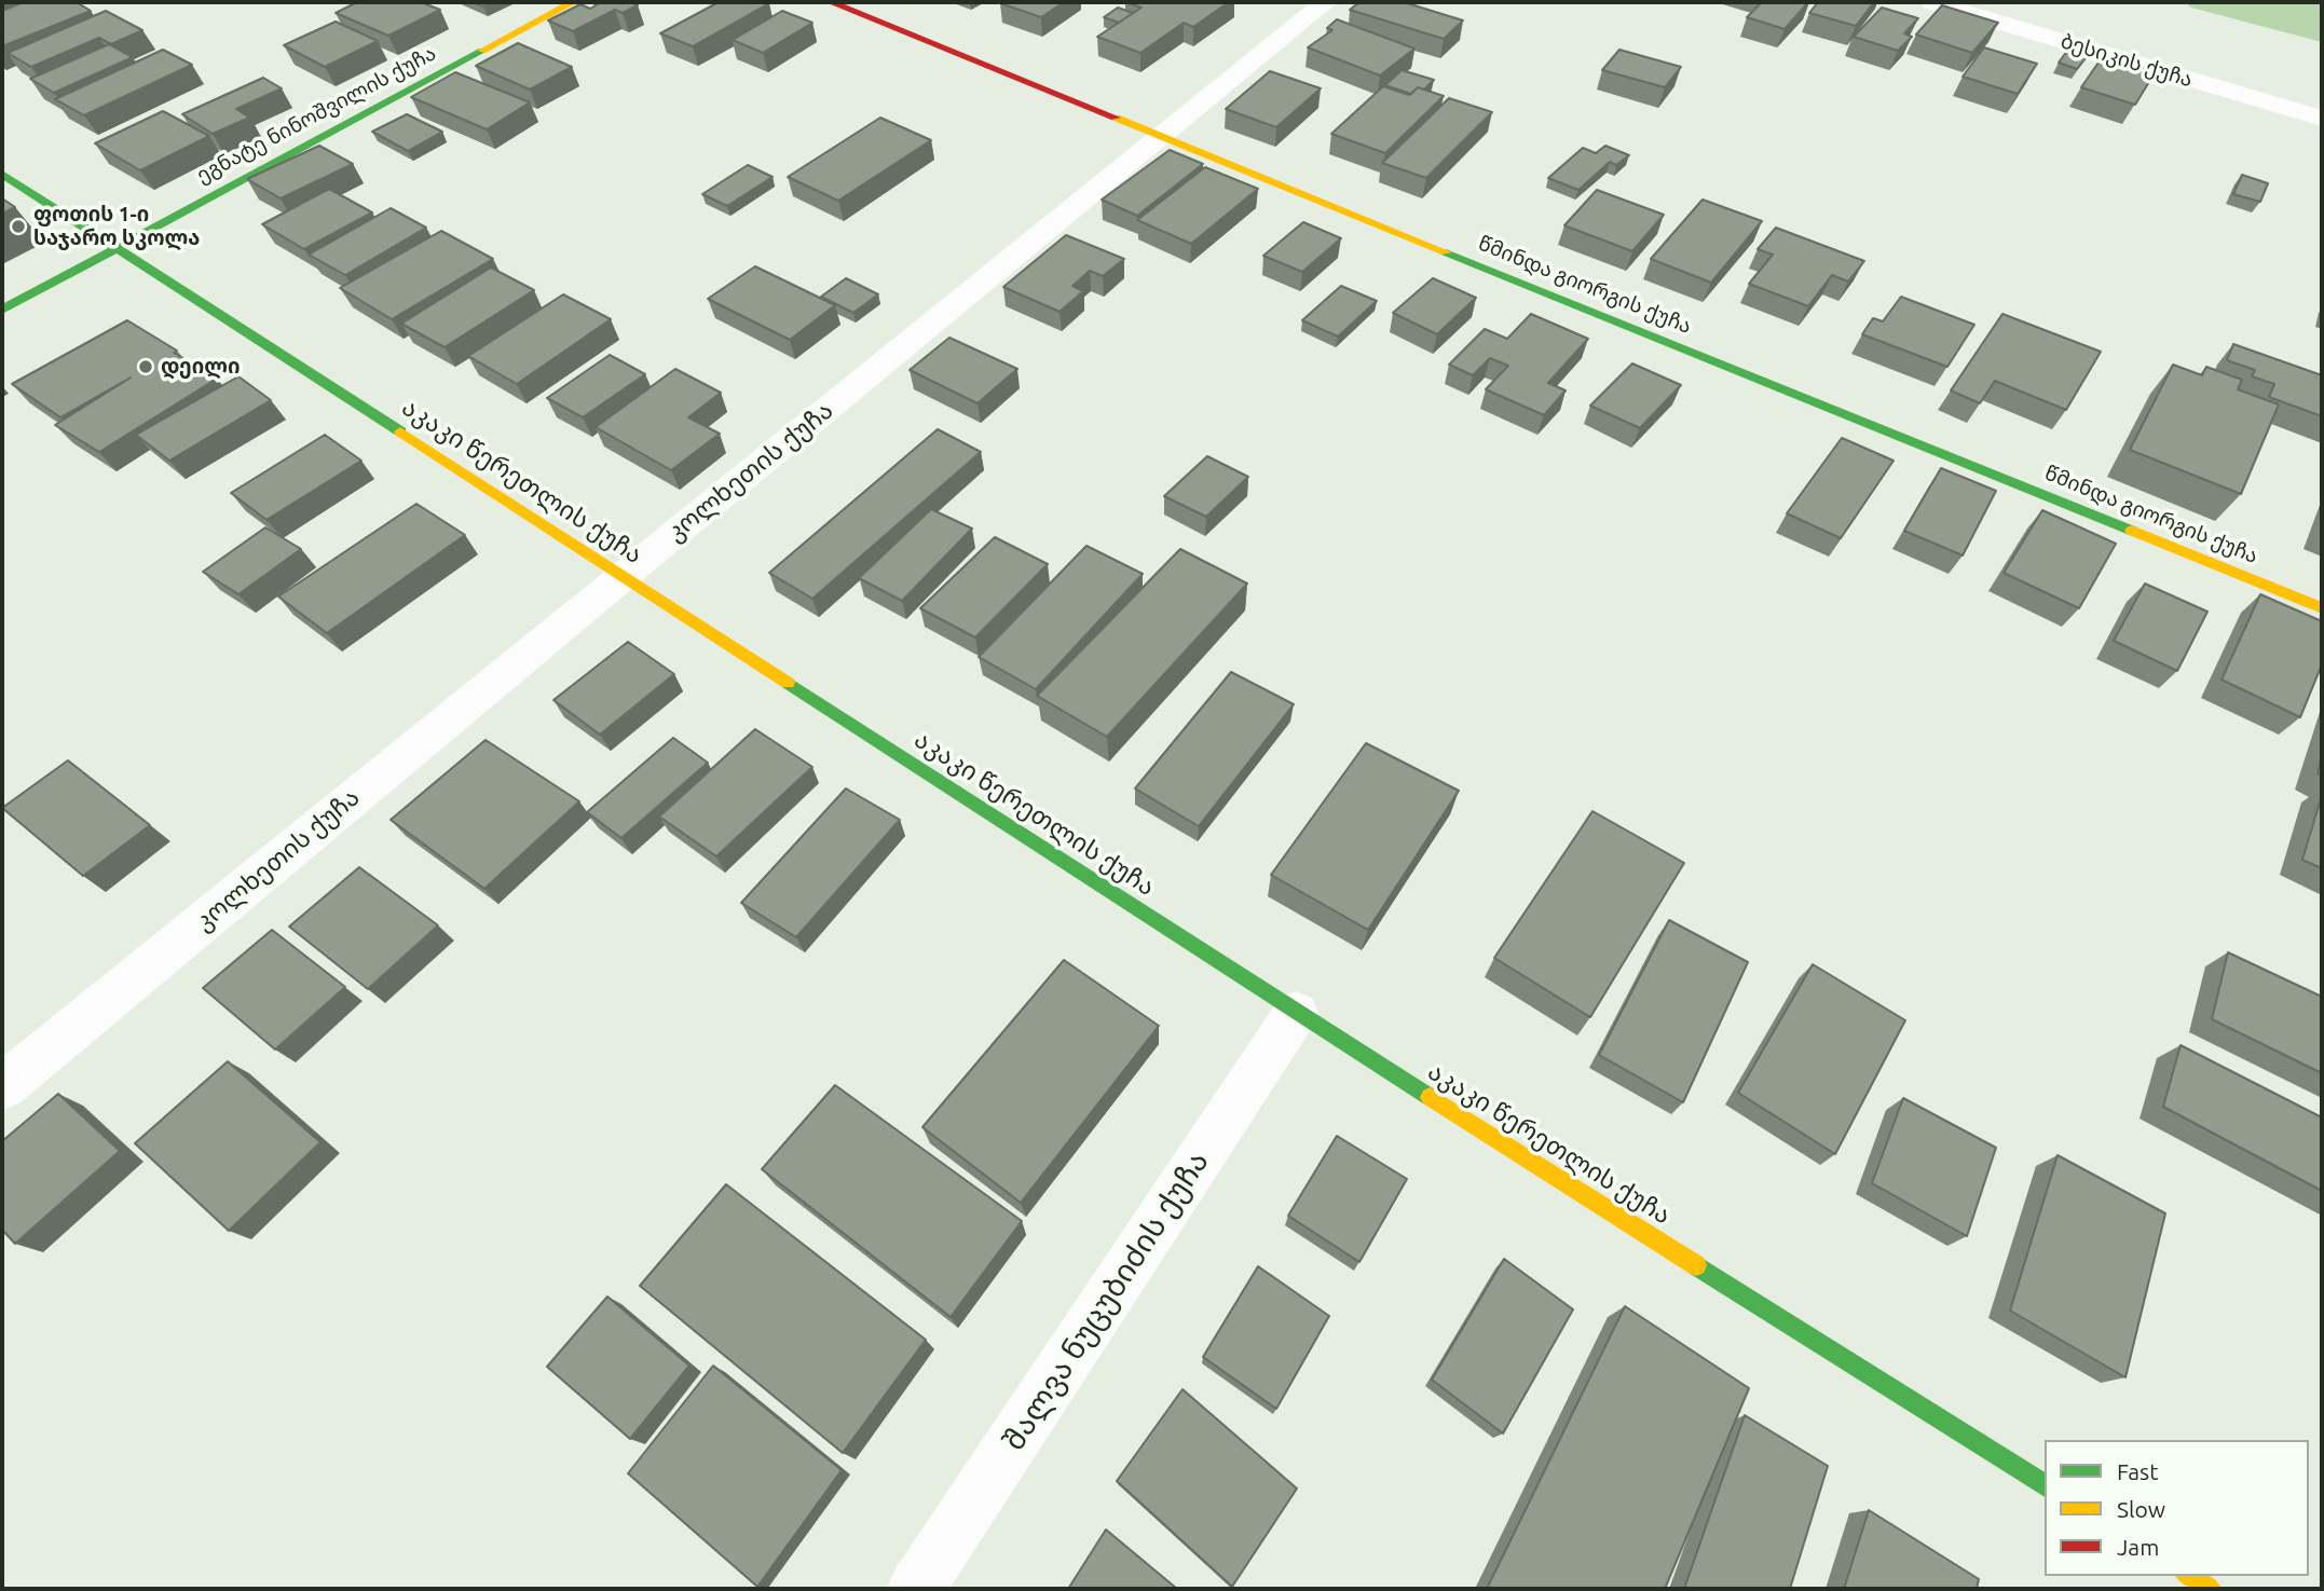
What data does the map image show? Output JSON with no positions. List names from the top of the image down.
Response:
{
  "streets": {
    "main road": ["ეგნატე ნინოშვილის ქუჩა", "წმინდა გიორგის ქუჩა", "აკაკი წერეთლის ქუჩა"],
    "street": ["ბესიკის ქუჩა", "კოლხეთის ქუჩა", "შალვა ნუცუბიძის ქუჩა"]
  },
  "crossings": [
    ["ეგნატე ნინოშვილის ქუჩა", "აკაკი წერეთლის ქუჩა"],
    ["წმინდა გიორგის ქუჩა", "კოლხეთის ქუჩა"],
    ["კოლხეთის ქუჩა", "აკაკი წერეთლის ქუჩა"],
    ["აკაკი წერეთლის ქუჩა", "შალვა ნუცუბიძის ქუჩა"]
  ],
  "places": ["ფოთის 1-ი საჯარო სკოლა", "დეილი"],
  "legend": ["Fast", "Slow", "Jam"]
}
